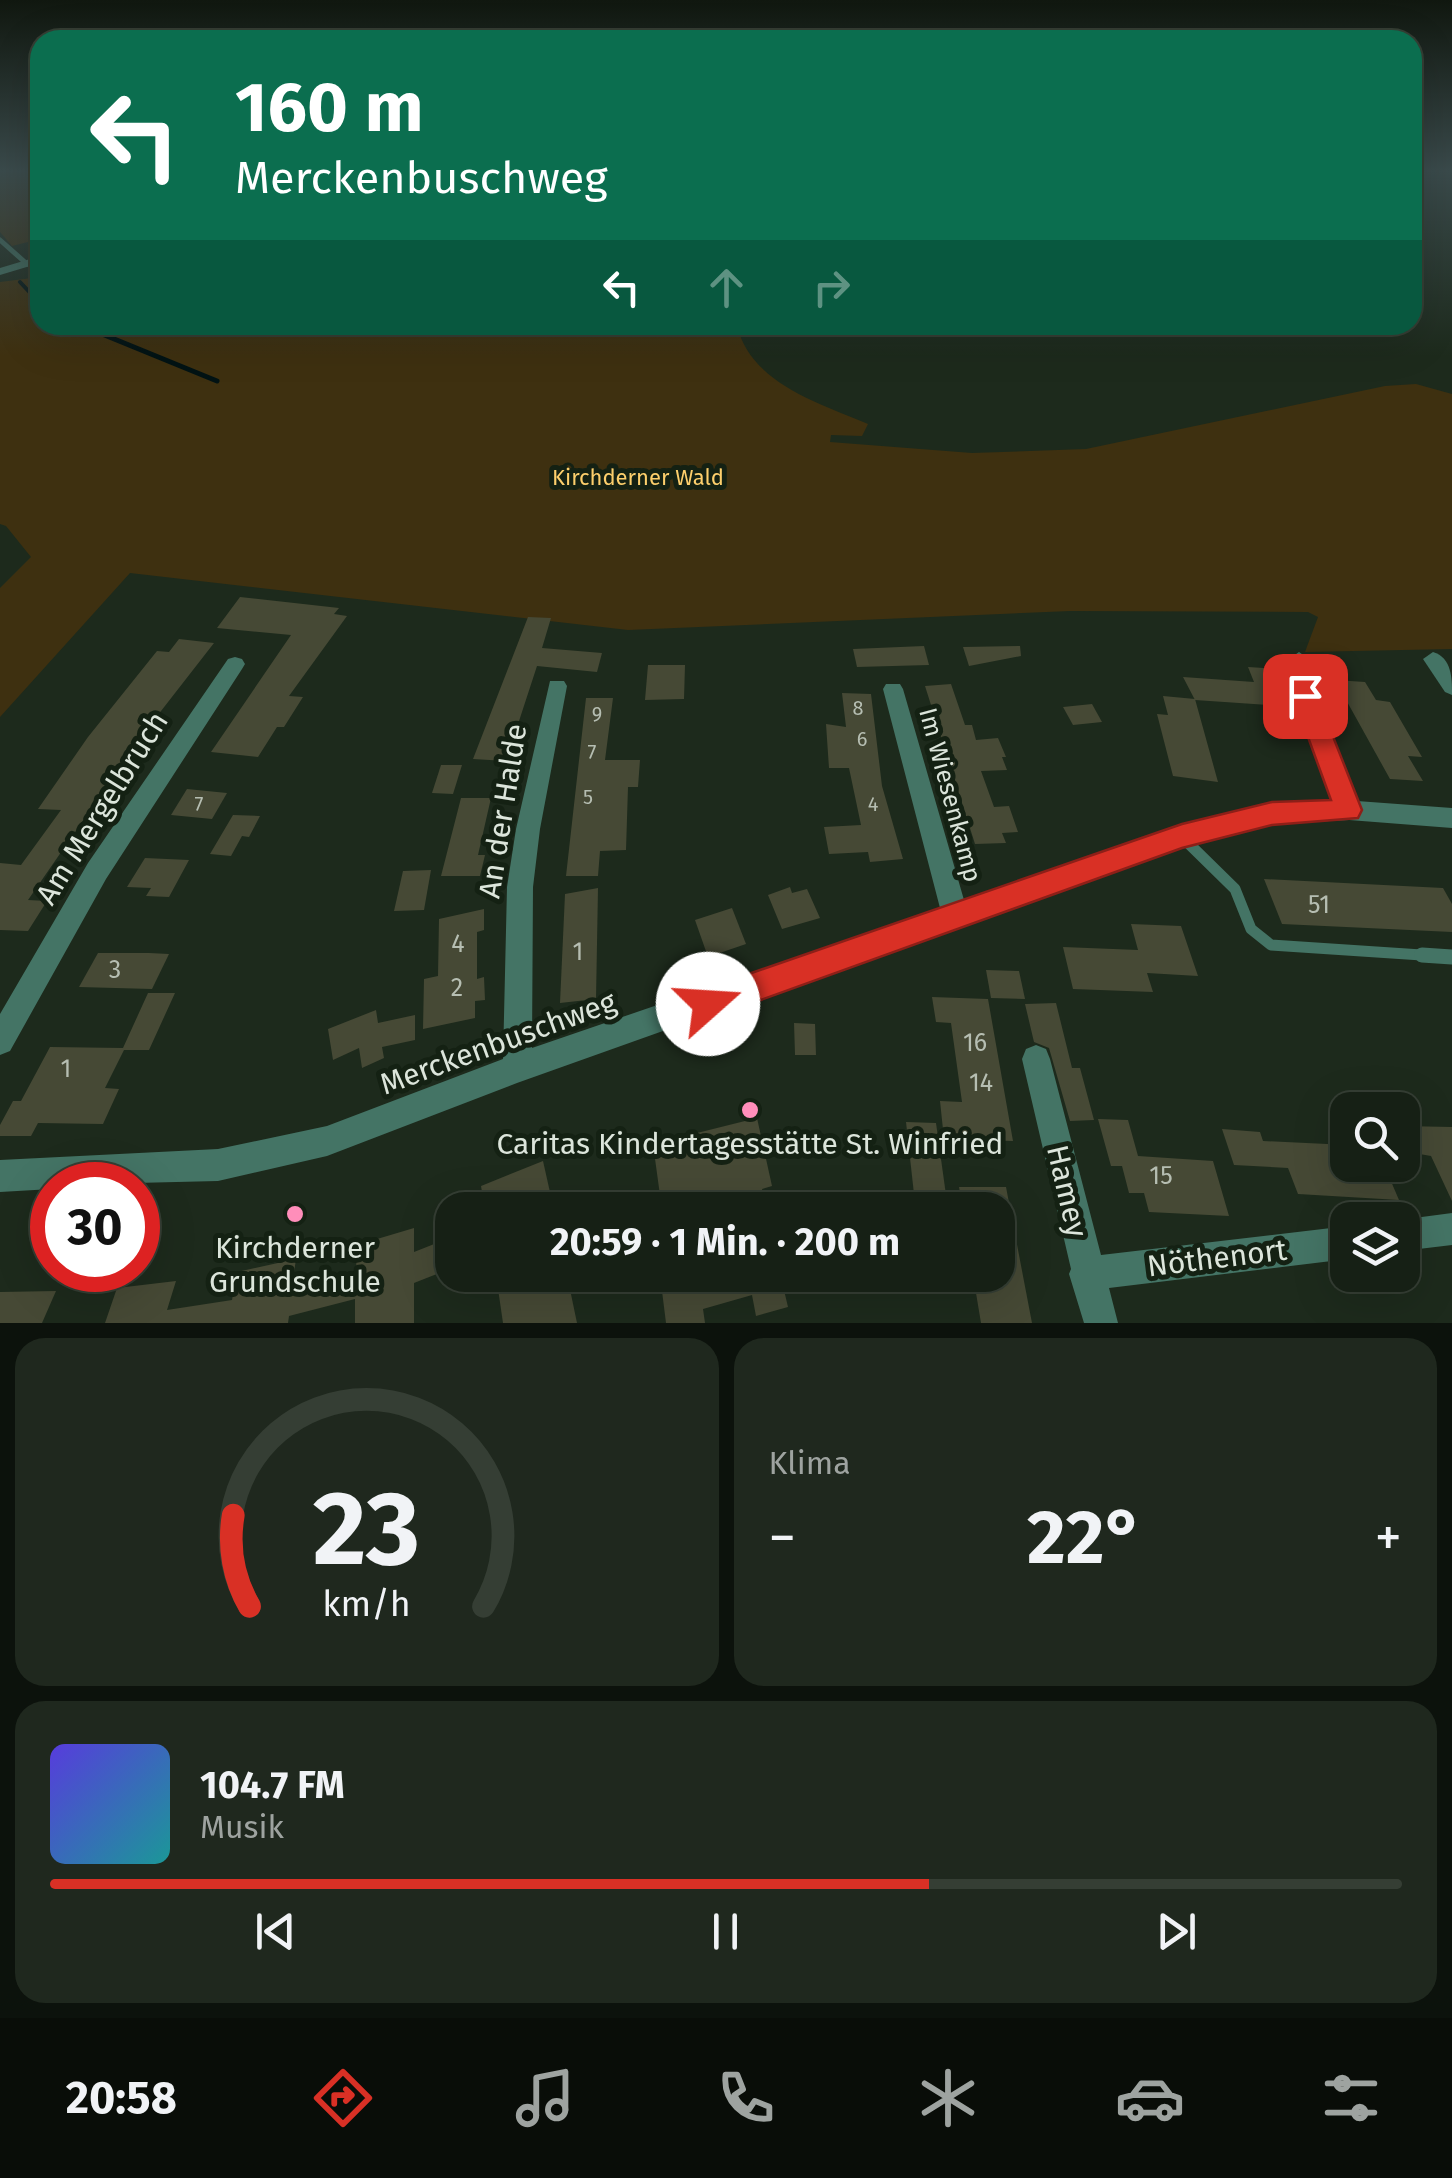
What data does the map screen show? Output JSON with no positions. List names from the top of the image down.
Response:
{
  "streets": {
    "street": [
      "Im Wiesenkamp",
      "Am Mergelbruch",
      "An der Halde",
      "Merckenbuschweg",
      "Hamey",
      "Nöthenort"
    ]
  },
  "crossings": [
    ["Im Wiesenkamp", "Merckenbuschweg"],
    ["An der Halde", "Merckenbuschweg"],
    ["Hamey", "Nöthenort"]
  ],
  "parks": ["Kirchderner Wald"],
  "places": ["Caritas Kindertagesstätte St. Winfried", "Kirchderner Grundschule"],
  "house_numbers": [
    "8",
    "9",
    "6",
    "7",
    "5",
    "7",
    "4",
    "51",
    "4",
    "1",
    "3",
    "2",
    "16",
    "1",
    "14",
    "15"
  ],
  "page": {
    "turn": ["160 m", "Merckenbuschweg"],
    "limit": "30",
    "trip": "20:59 · 1 Min. · 200 m",
    "tile": "Klima",
    "heat": ["−", "22°", "+"],
    "song": ["104.7 FM", "Musik"],
    "tabs": "20:58",
    "gauge": ["23", "km/h"]
  }
}
